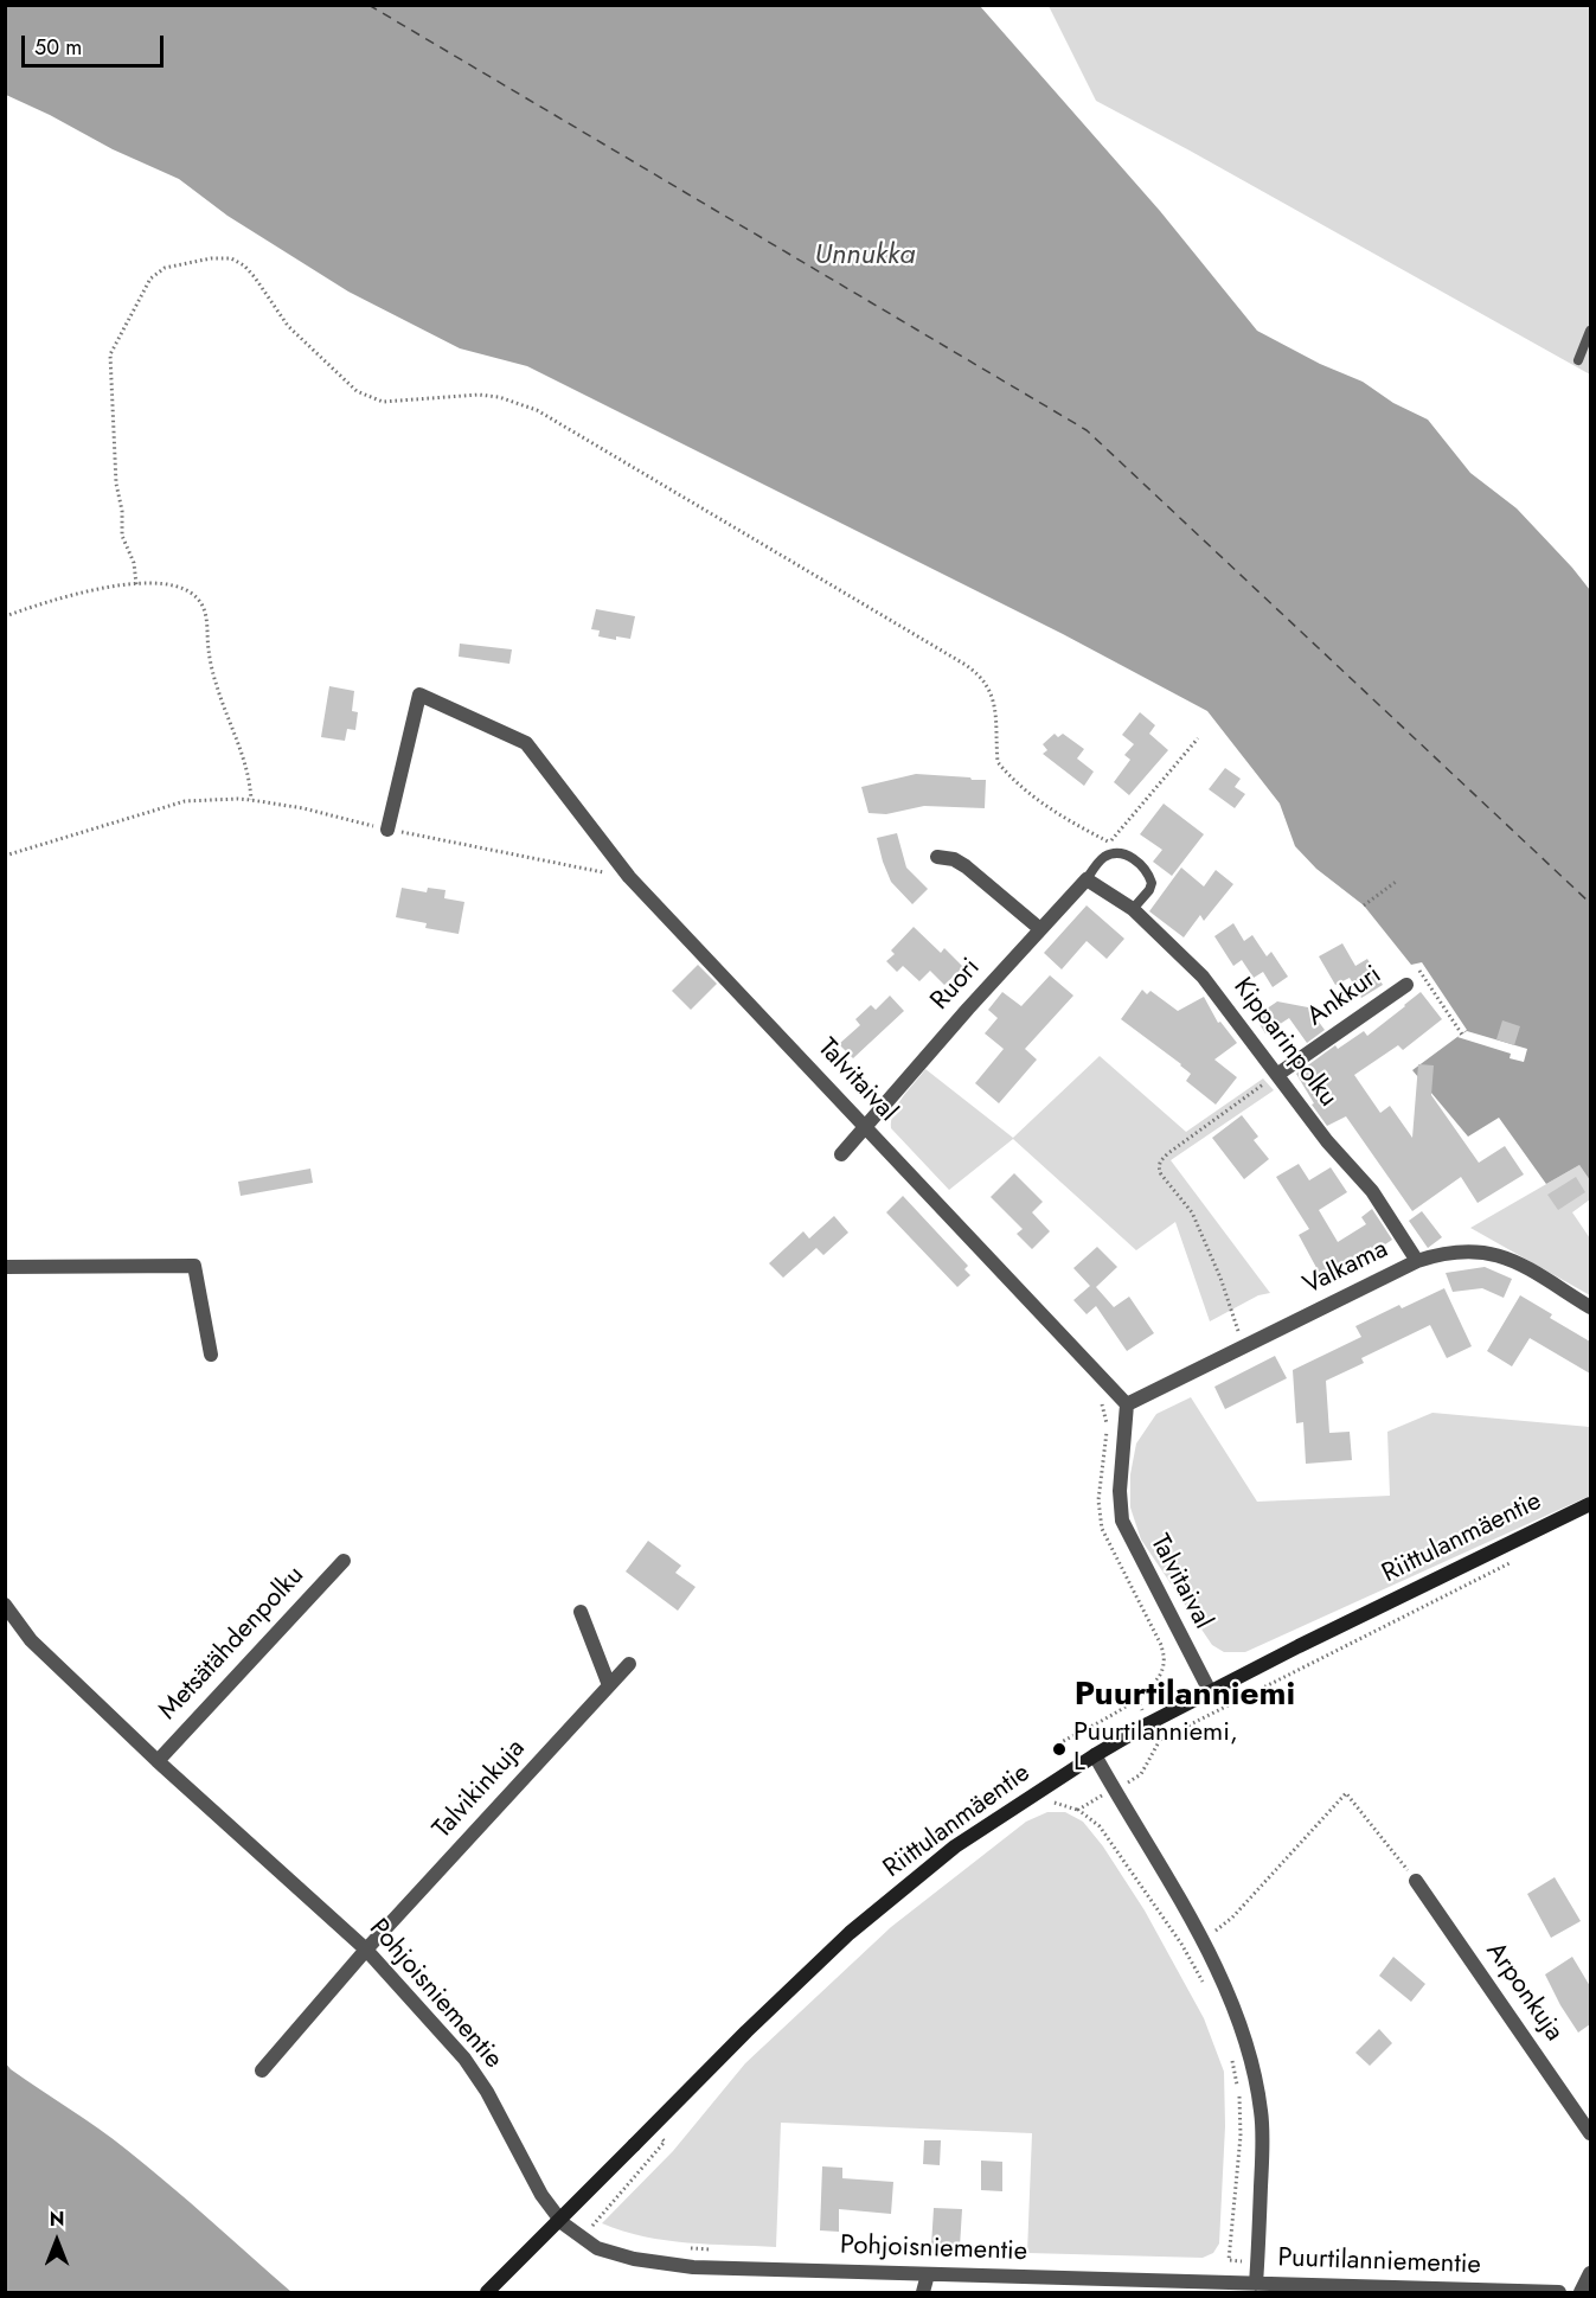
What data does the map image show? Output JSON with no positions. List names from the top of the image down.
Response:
{
  "streets": {
    "street": [
      "Ruori",
      "Ankkuri",
      "Kipparinpolku",
      "Talvitaival",
      "Valkama",
      "Riittulanmäentie",
      "Metsätähdenpolku",
      "Talvikinkuja",
      "Arponkuja",
      "Pohjoisniementie",
      "Puurtilanniementie"
    ]
  },
  "crossings": [
    ["Ruori", "Kipparinpolku"],
    ["Ruori", "Talvitaival"],
    ["Ankkuri", "Kipparinpolku"],
    ["Kipparinpolku", "Valkama"],
    ["Talvitaival", "Valkama"],
    ["Talvitaival", "Riittulanmäentie"],
    ["Riittulanmäentie", "Puurtilanniementie"],
    ["Metsätähdenpolku", "Pohjoisniementie"],
    ["Talvikinkuja", "Pohjoisniementie"],
    ["Pohjoisniementie", "Puurtilanniementie"]
  ],
  "districts": ["Puurtilanniemi"],
  "water": ["Unnukka"],
  "places": ["Puurtilanniemi, L"],
  "scale_bar": "50 m",
  "north": "top"
}
